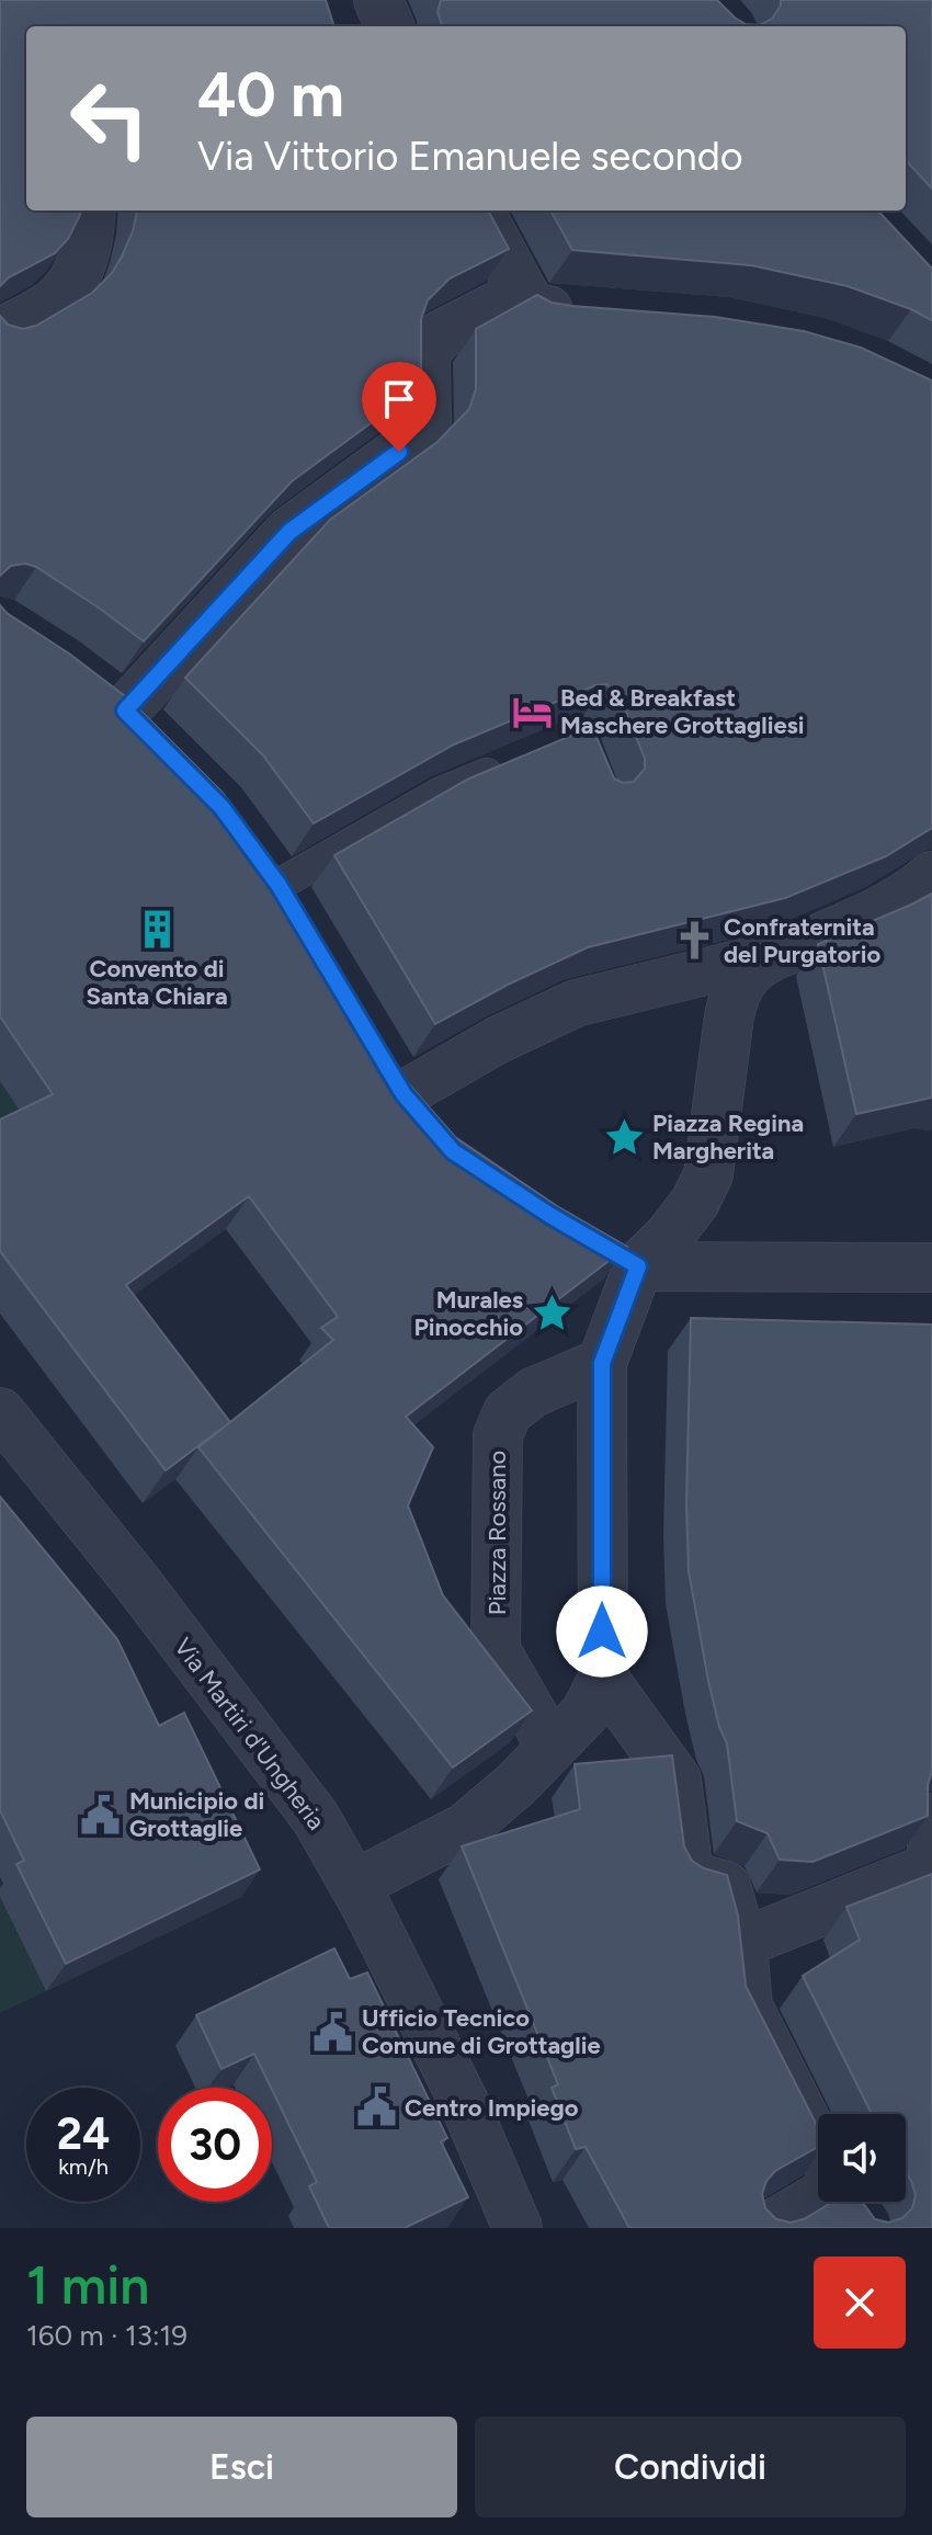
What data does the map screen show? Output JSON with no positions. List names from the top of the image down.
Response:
{
  "streets": {
    "street": ["Piazza Rossano", "Via Martiri d'Ungheria"]
  },
  "places": {
    "hotel": ["Bed & Breakfast Maschere Grottagliesi"],
    "building": ["Convento di Santa Chiara"],
    "church": ["Confraternita del Purgatorio"],
    "place": ["Piazza Regina Margherita", "Murales Pinocchio"],
    "public building": ["Municipio di Grottaglie", "Ufficio Tecnico Comune di Grottaglie", "Centro Impiego"]
  },
  "page": {
    "turn": ["40 m", "Via Vittorio Emanuele secondo"],
    "speed": "24 km/h",
    "limit": "30",
    "heading": ["1 min", "160 m · 13:19"],
    "buttons": ["Esci", "Condividi"]
  }
}
